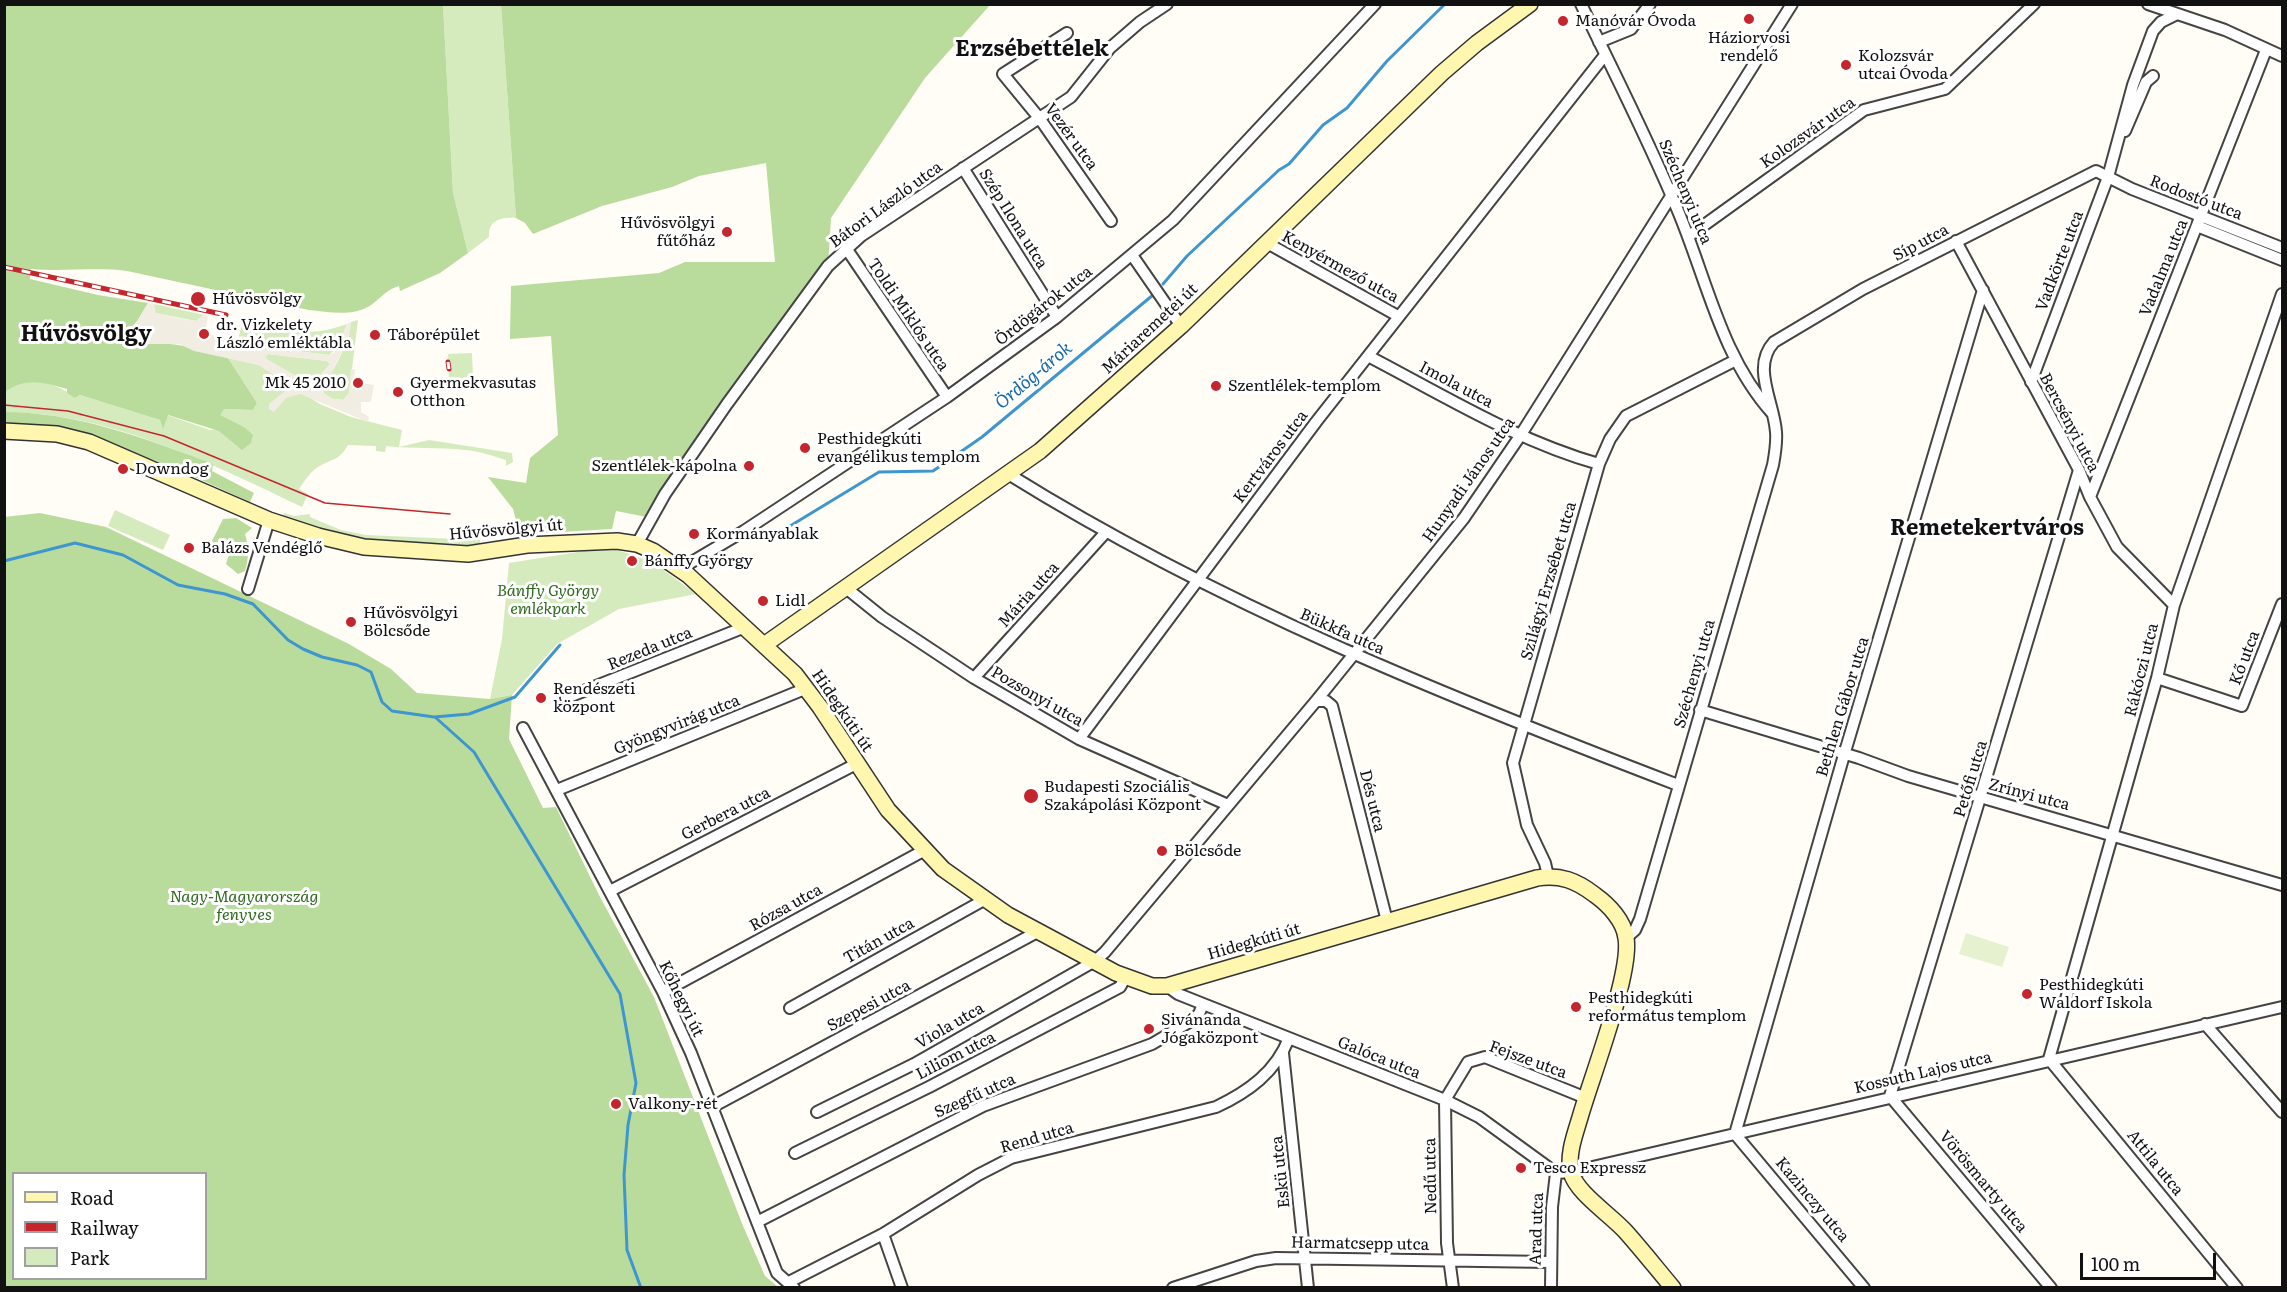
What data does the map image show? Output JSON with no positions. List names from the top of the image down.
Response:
{
  "streets": {
    "main road": ["Máriaremetei út", "Hűvösvölgyi út", "Hidegkúti út"],
    "street": [
      "Kolozsvár utca",
      "Vezér utca",
      "Széchenyi utca",
      "Rodostó utca",
      "Bátori László utca",
      "Szép Ilona utca",
      "Síp utca",
      "Vadkörte utca",
      "Kenyérmező utca",
      "Vadalma utca",
      "Ördögárok utca",
      "Toldi Miklós utca",
      "Imola utca",
      "Bercsényi utca",
      "Kertváros utca",
      "Hunyadi János utca",
      "Szilágyi Erzsébet utca",
      "Mária utca",
      "Bükkfa utca",
      "Rezeda utca",
      "Kő utca",
      "Rákóczi utca",
      "Pozsonyi utca",
      "Bethlen Gábor utca",
      "Gyöngyvirág utca",
      "Petőfi utca",
      "Zrínyi utca",
      "Dés utca",
      "Gerbera utca",
      "Rózsa utca",
      "Titán utca",
      "Kőhegyi út",
      "Szepesi utca",
      "Viola utca",
      "Liliom utca",
      "Galóca utca",
      "Fejsze utca",
      "Kossuth Lajos utca",
      "Szegfű utca",
      "Rend utca",
      "Attila utca",
      "Eskü utca",
      "Nedű utca",
      "Vörösmarty utca",
      "Kazinczy utca",
      "Arad utca",
      "Harmatcsepp utca"
    ]
  },
  "crossings": [
    ["Kolozsvár utca", "Széchenyi utca"],
    ["Vezér utca", "Bátori László utca"],
    ["Széchenyi utca", "Síp utca"],
    ["Széchenyi utca", "Kertváros utca"],
    ["Széchenyi utca", "Hunyadi János utca"],
    ["Széchenyi utca", "Szilágyi Erzsébet utca"],
    ["Széchenyi utca", "Bükkfa utca"],
    ["Széchenyi utca", "Hidegkúti út"],
    ["Széchenyi utca", "Zrínyi utca"],
    ["Rodostó utca", "Síp utca"],
    ["Rodostó utca", "Vadkörte utca"],
    ["Rodostó utca", "Vadalma utca"],
    ["Bátori László utca", "Szép Ilona utca"],
    ["Bátori László utca", "Toldi Miklós utca"],
    ["Bátori László utca", "Hűvösvölgyi út"],
    ["Bátori László utca", "Hidegkúti út"],
    ["Szép Ilona utca", "Ördögárok utca"],
    ["Síp utca", "Vadkörte utca"],
    ["Síp utca", "Bercsényi utca"],
    ["Vadkörte utca", "Bercsényi utca"],
    ["Kenyérmező utca", "Máriaremetei út"],
    ["Kenyérmező utca", "Kertváros utca"],
    ["Vadalma utca", "Bercsényi utca"],
    ["Ördögárok utca", "Toldi Miklós utca"],
    ["Ördögárok utca", "Hidegkúti út"],
    ["Máriaremetei út", "Bükkfa utca"],
    ["Máriaremetei út", "Pozsonyi utca"],
    ["Máriaremetei út", "Hidegkúti út"],
    ["Imola utca", "Kertváros utca"],
    ["Imola utca", "Hunyadi János utca"],
    ["Imola utca", "Szilágyi Erzsébet utca"],
    ["Bercsényi utca", "Rákóczi utca"],
    ["Bercsényi utca", "Bethlen Gábor utca"],
    ["Bercsényi utca", "Petőfi utca"],
    ["Kertváros utca", "Bükkfa utca"],
    ["Kertváros utca", "Pozsonyi utca"],
    ["Hunyadi János utca", "Bükkfa utca"],
    ["Hunyadi János utca", "Pozsonyi utca"],
    ["Hunyadi János utca", "Hidegkúti út"],
    ["Hunyadi János utca", "Dés utca"],
    ["Hunyadi János utca", "Viola utca"],
    ["Hűvösvölgyi út", "Hidegkúti út"],
    ["Szilágyi Erzsébet utca", "Bükkfa utca"],
    ["Szilágyi Erzsébet utca", "Hidegkúti út"],
    ["Mária utca", "Bükkfa utca"],
    ["Mária utca", "Pozsonyi utca"],
    ["Rezeda utca", "Hidegkúti út"],
    ["Kő utca", "Rákóczi utca"],
    ["Rákóczi utca", "Zrínyi utca"],
    ["Rákóczi utca", "Kossuth Lajos utca"],
    ["Rákóczi utca", "Attila utca"],
    ["Bethlen Gábor utca", "Zrínyi utca"],
    ["Bethlen Gábor utca", "Kossuth Lajos utca"],
    ["Bethlen Gábor utca", "Kazinczy utca"],
    ["Hidegkúti út", "Gyöngyvirág utca"],
    ["Hidegkúti út", "Dés utca"],
    ["Hidegkúti út", "Gerbera utca"],
    ["Hidegkúti út", "Rózsa utca"],
    ["Hidegkúti út", "Titán utca"],
    ["Hidegkúti út", "Szepesi utca"],
    ["Hidegkúti út", "Viola utca"],
    ["Hidegkúti út", "Liliom utca"],
    ["Hidegkúti út", "Galóca utca"],
    ["Gyöngyvirág utca", "Kőhegyi út"],
    ["Petőfi utca", "Zrínyi utca"],
    ["Petőfi utca", "Kossuth Lajos utca"],
    ["Petőfi utca", "Vörösmarty utca"],
    ["Gerbera utca", "Kőhegyi út"],
    ["Rózsa utca", "Kőhegyi út"],
    ["Kőhegyi út", "Szepesi utca"],
    ["Kőhegyi út", "Szegfű utca"],
    ["Kőhegyi út", "Rend utca"],
    ["Galóca utca", "Fejsze utca"],
    ["Galóca utca", "Kossuth Lajos utca"],
    ["Galóca utca", "Szegfű utca"],
    ["Galóca utca", "Rend utca"],
    ["Galóca utca", "Nedű utca"],
    ["Galóca utca", "Arad utca"],
    ["Fejsze utca", "Nedű utca"],
    ["Kossuth Lajos utca", "Attila utca"],
    ["Kossuth Lajos utca", "Vörösmarty utca"],
    ["Kossuth Lajos utca", "Kazinczy utca"],
    ["Kossuth Lajos utca", "Arad utca"],
    ["Rend utca", "Eskü utca"],
    ["Eskü utca", "Harmatcsepp utca"],
    ["Nedű utca", "Harmatcsepp utca"],
    ["Arad utca", "Harmatcsepp utca"]
  ],
  "districts": ["Erzsébettelek", "Hűvösvölgy", "Remetekertváros"],
  "water": ["Ördög-árok"],
  "parks": ["Bánffy György emlékpark", "Nagy-Magyarország fenyves"],
  "places": [
    "Háziorvosi rendelő",
    "Manóvár Óvoda",
    "Kolozsvár utcai Óvoda",
    "Hűvösvölgyi fűtőház",
    "Hűvösvölgy",
    "dr. Vizkelety László emléktábla",
    "Táborépület",
    "Mk 45 2010",
    "Szentlélek-templom",
    "Gyermekvasutas Otthon",
    "Pesthidegkúti evangélikus templom",
    "Szentlélek-kápolna",
    "Downdog",
    "Kormányablak",
    "Balázs Vendéglő",
    "Bánffy György",
    "Lidl",
    "Hűvösvölgyi Bölcsőde",
    "Rendészeti központ",
    "Budapesti Szociális Szakápolási Központ",
    "Bölcsőde",
    "Pesthidegkúti Waldorf Iskola",
    "Pesthidegkúti református templom",
    "Sivánanda Jógaközpont",
    "Valkony-rét",
    "Tesco Expressz"
  ],
  "legend": ["Road", "Railway", "Park"],
  "scale_bar": "100 m"
}
